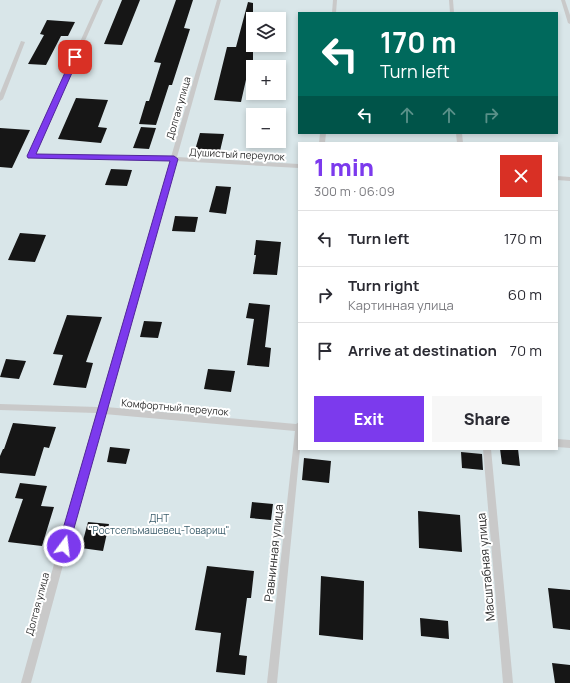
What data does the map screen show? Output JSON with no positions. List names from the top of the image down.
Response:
{
  "streets": {
    "lane": [
      "Долгая улица",
      "Душистый переулок",
      "Комфортный переулок",
      "Равнинная улица",
      "Масштабная улица"
    ]
  },
  "crossings": [
    ["Долгая улица", "Душистый переулок"],
    ["Долгая улица", "Комфортный переулок"]
  ],
  "parks": ["ДНТ \"Ростсельмашевец-Товарищ\""],
  "page": {
    "map_buttons": ["+", "−"],
    "turn": ["170 m", "Turn left"],
    "heading": ["1 min", "300 m · 06:09"],
    "list": [
      {
        "name": "Turn left",
        "value": "170 m"
      },
      {
        "name": "Turn right",
        "note": "Картинная улица",
        "value": "60 m"
      },
      {
        "name": "Arrive at destination",
        "value": "70 m"
      }
    ],
    "buttons": ["Exit", "Share"]
  }
}
